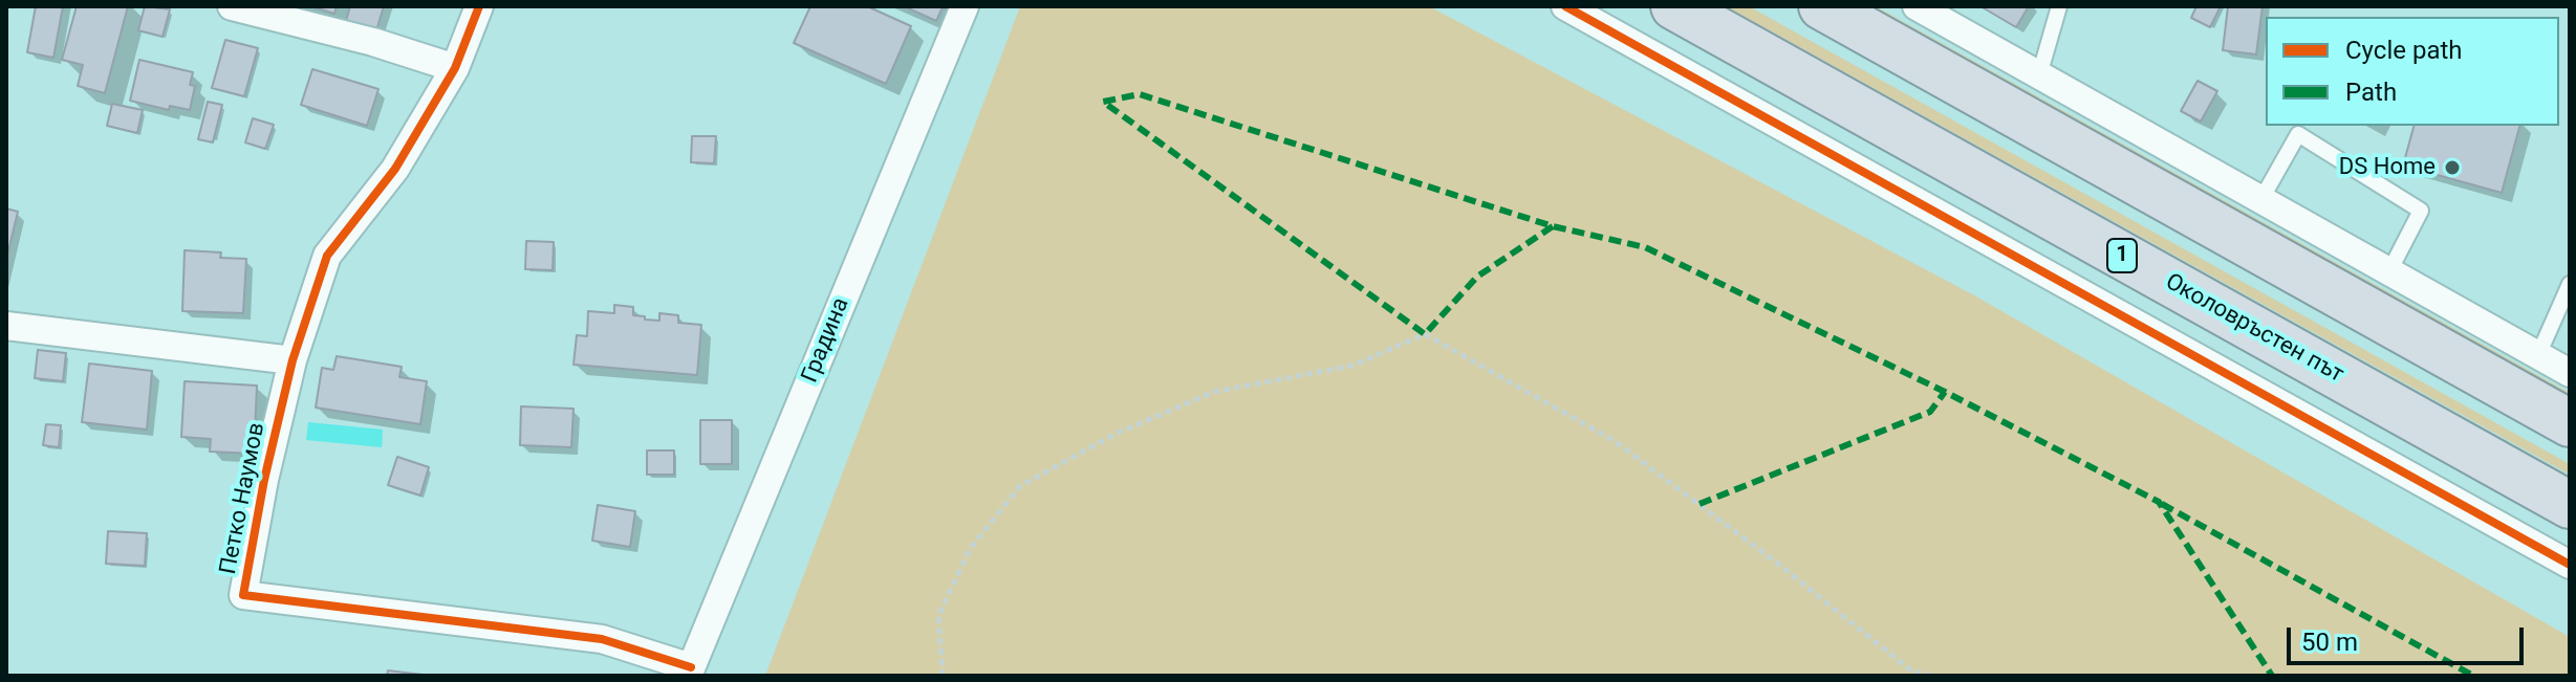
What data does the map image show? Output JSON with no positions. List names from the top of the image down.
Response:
{
  "streets": {
    "highway": ["1", "Околовръстен път"],
    "street": ["Градина", "Петко Наумов"]
  },
  "crossings": [
    ["Градина", "Петко Наумов"]
  ],
  "places": ["DS Home"],
  "legend": ["Cycle path", "Path"],
  "scale_bar": "50 m"
}
